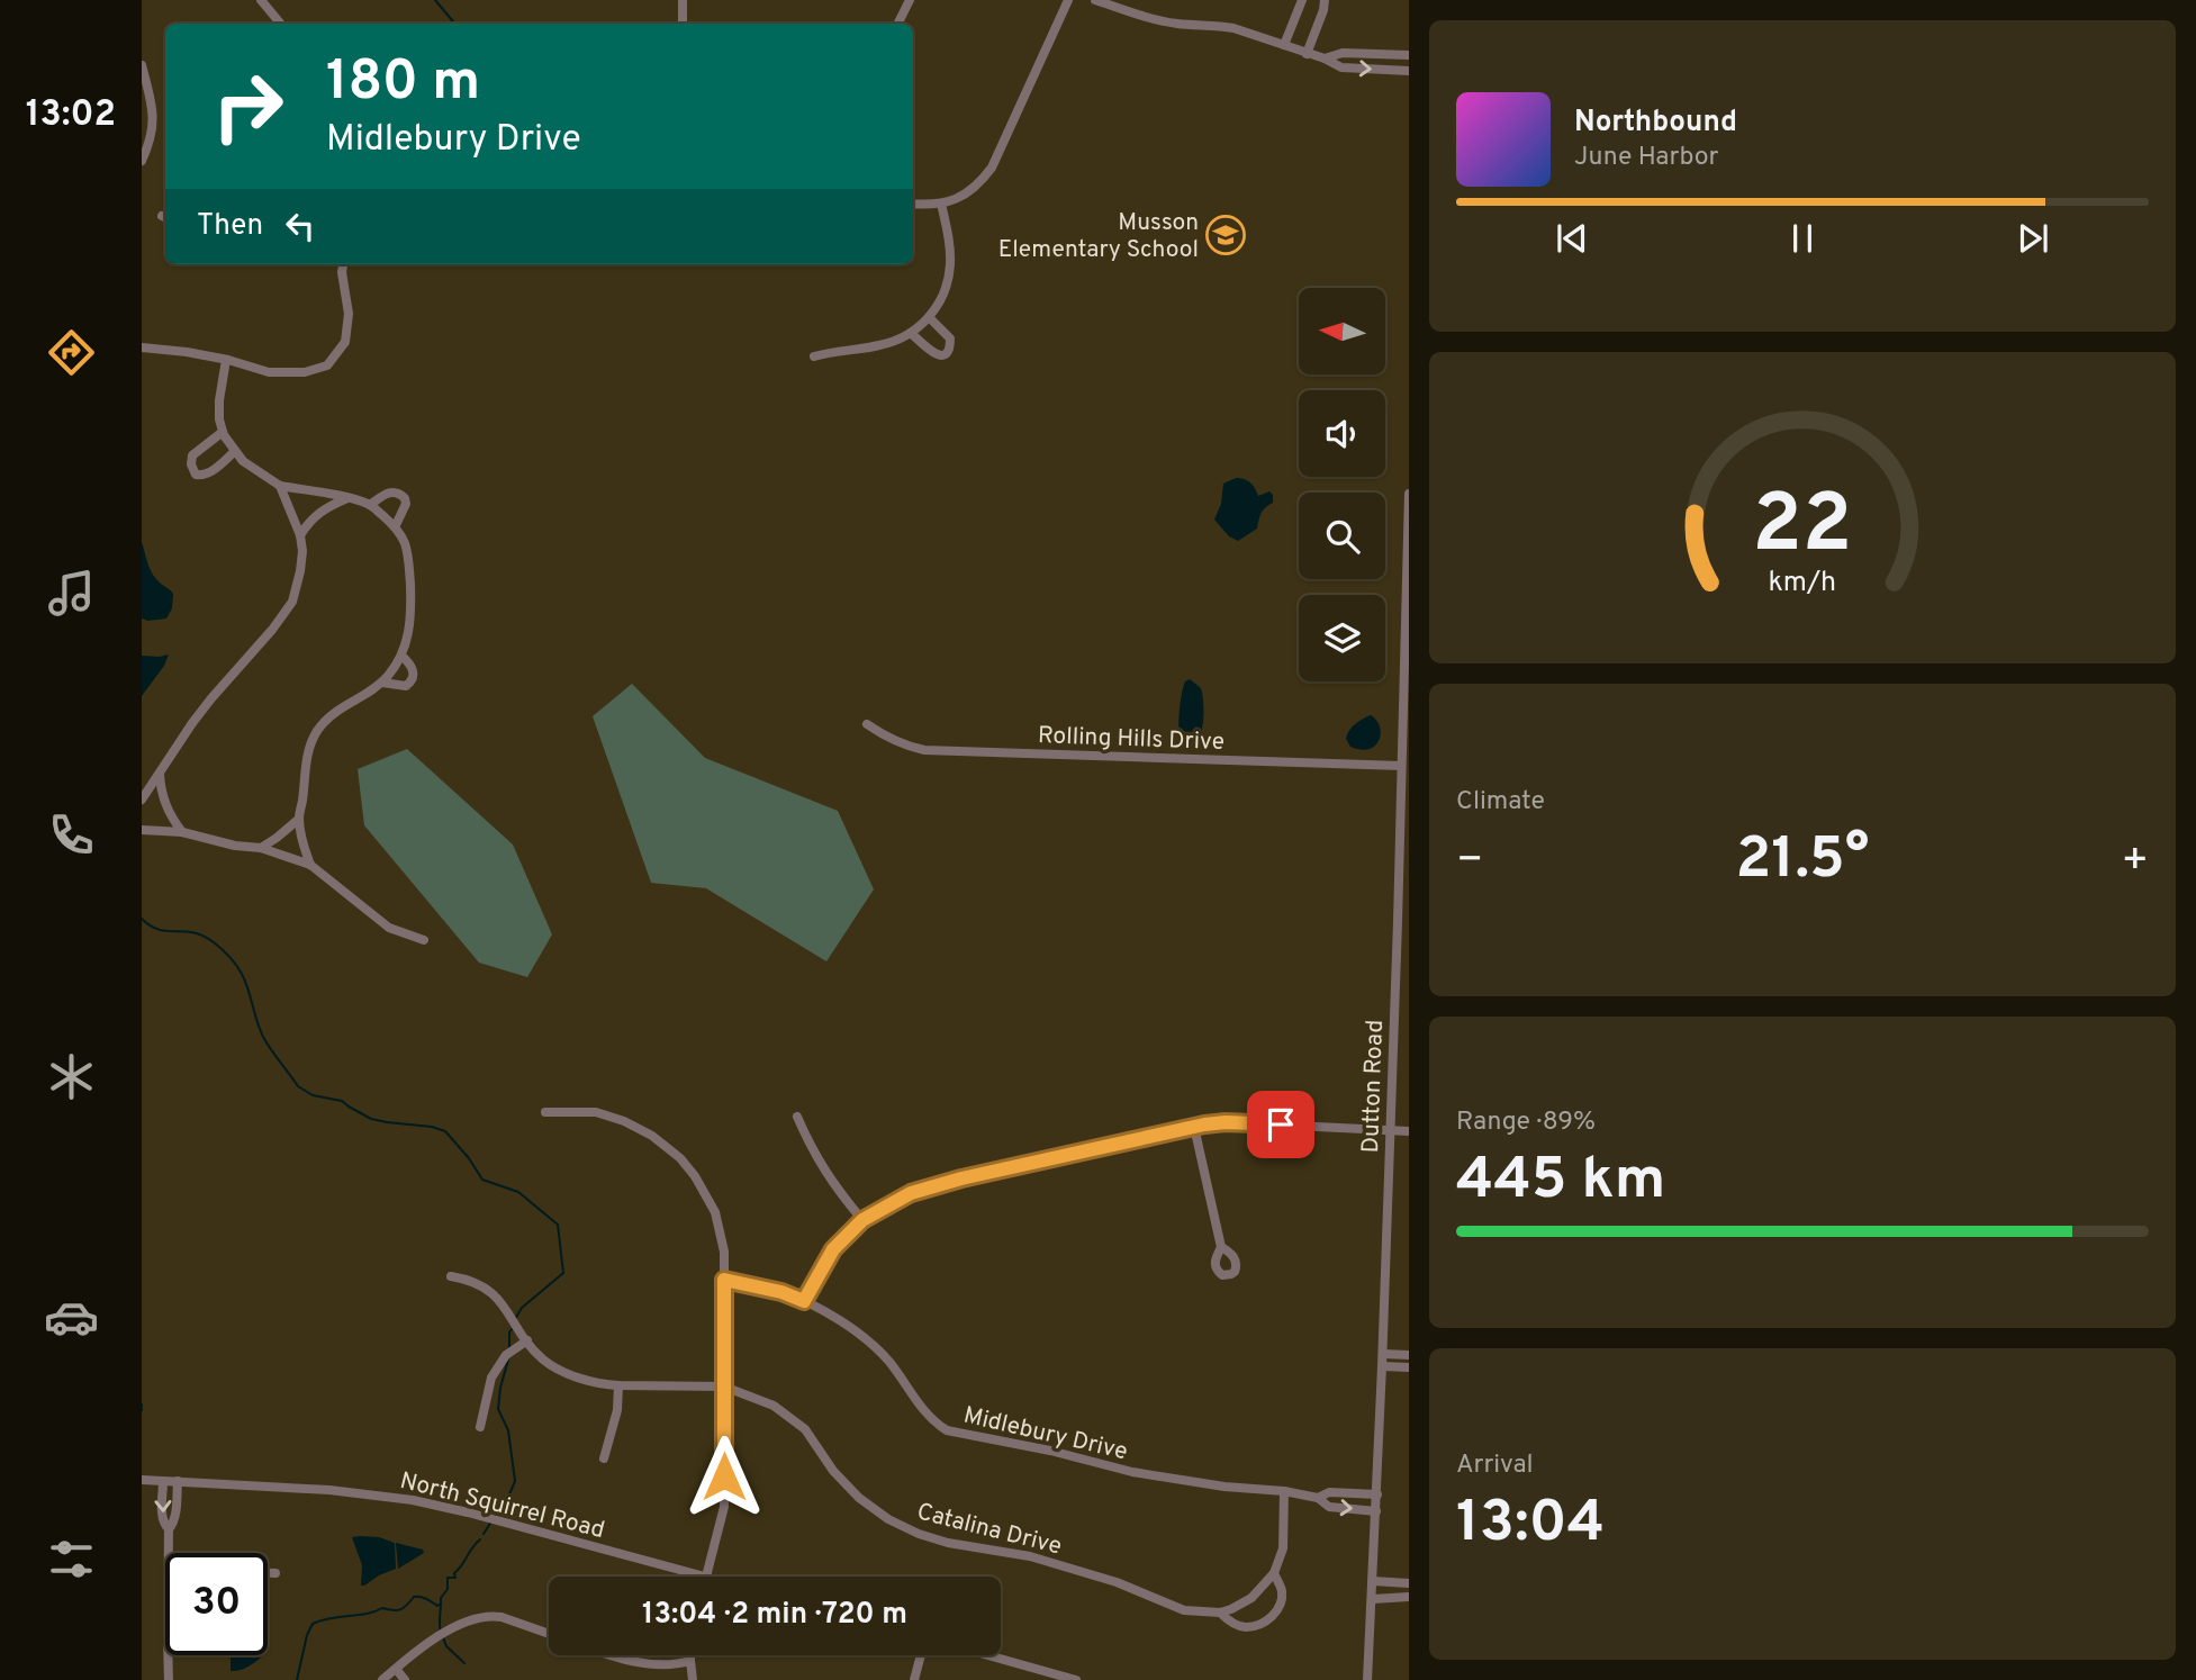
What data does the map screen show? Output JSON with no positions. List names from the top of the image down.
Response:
{
  "streets": {
    "street": [
      "Rolling Hills Drive",
      "Dutton Road",
      "Midlebury Drive",
      "North Squirrel Road",
      "Catalina Drive"
    ]
  },
  "crossings": [
    ["Rolling Hills Drive", "Dutton Road"],
    ["Dutton Road", "Midlebury Drive"]
  ],
  "places": {
    "school or university": ["Musson Elementary School"]
  },
  "north": "left",
  "page": {
    "tabs": "13:02",
    "turn": ["180 m", "Midlebury Drive"],
    "song": ["Northbound", "June Harbor"],
    "then": "Then",
    "tile": [
      "Climate",
      ["Range · 89%", "445 km"],
      ["Arrival", "13:04"]
    ],
    "heat": ["−", "21.5°", "+"],
    "limit": "30",
    "trip": "13:04 · 2 min · 720 m",
    "gauge": ["22", "km/h"]
  }
}
